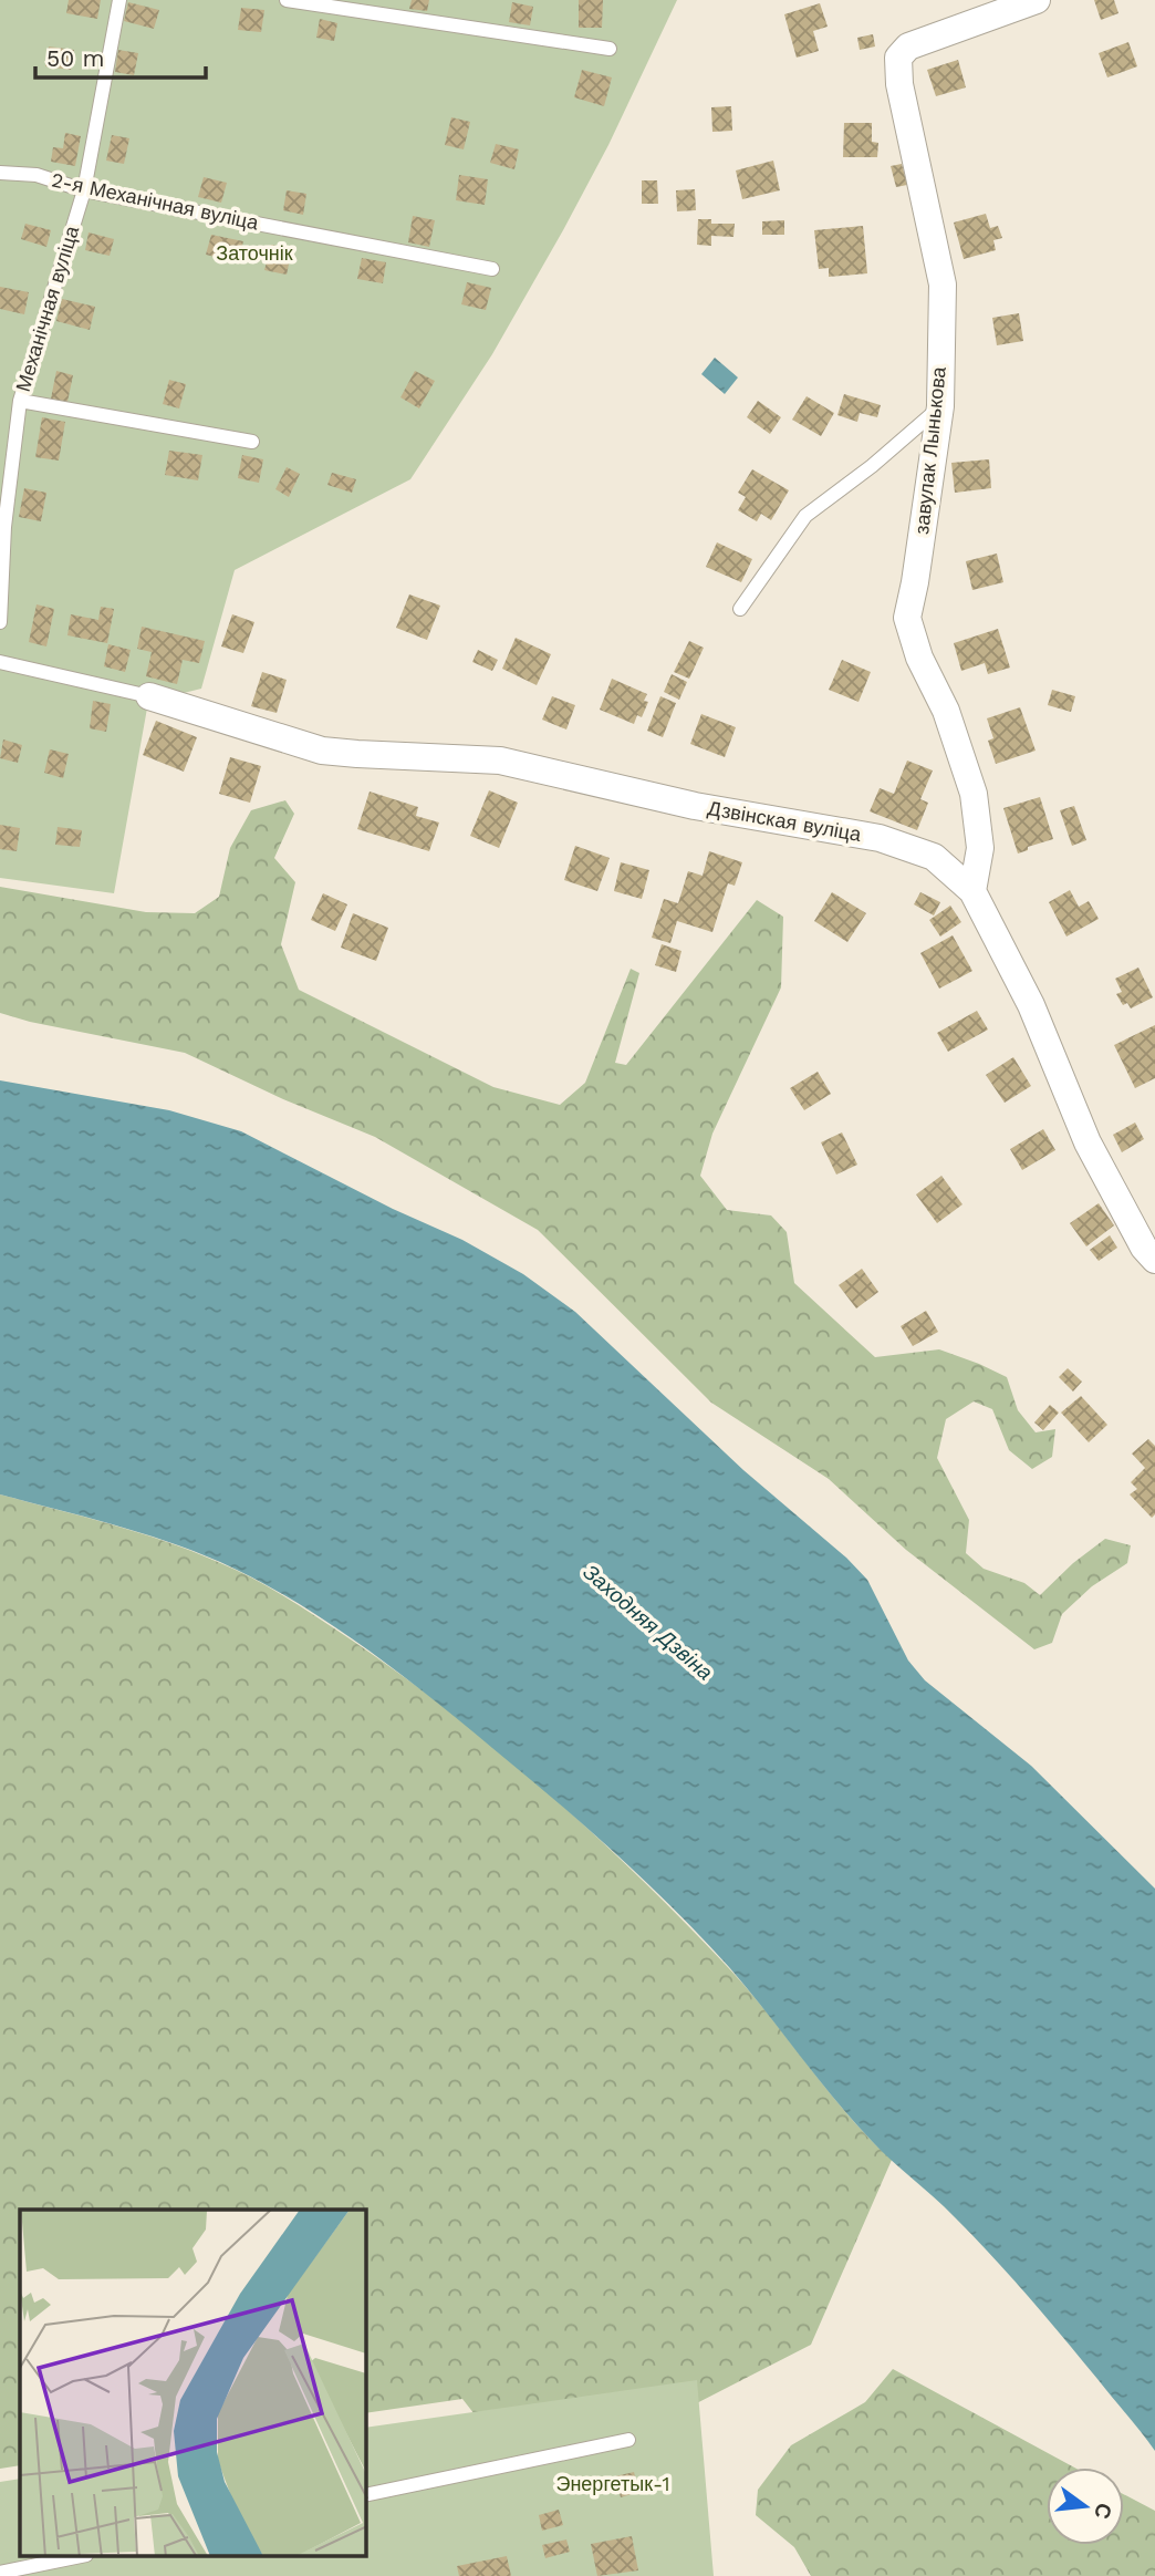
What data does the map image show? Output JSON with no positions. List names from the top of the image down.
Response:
{
  "streets": {
    "street": ["завулак Лынькова", "Дзвінская вуліца"],
    "lane": ["2-я Механічная вуліца", "Механічная вуліца"]
  },
  "crossings": [
    ["2-я Механічная вуліца", "Механічная вуліца"],
    ["завулак Лынькова", "Дзвінская вуліца"]
  ],
  "water": ["Заходняя Дзвіна"],
  "parks": ["Заточнік", "Энергетык-1"],
  "scale_bar": "50 m",
  "north": "right"
}
